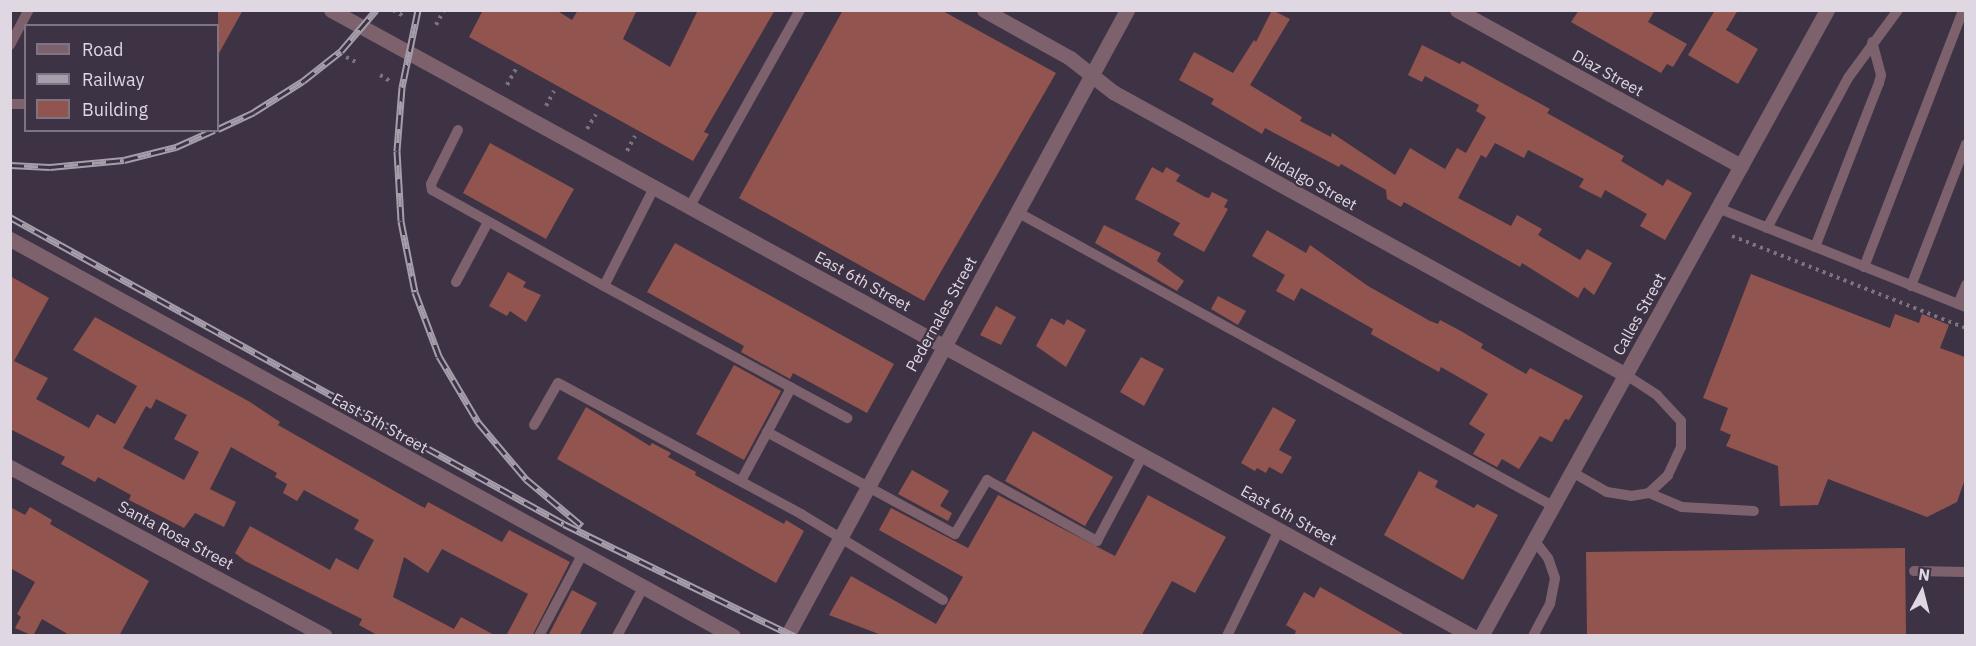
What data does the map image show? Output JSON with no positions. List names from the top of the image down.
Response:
{
  "streets": {
    "street": [
      "Diaz Street",
      "Hidalgo Street",
      "East 6th Street",
      "Pedernales Street",
      "Calles Street",
      "East 5th Street",
      "Santa Rosa Street"
    ]
  },
  "crossings": [
    ["Diaz Street", "Calles Street"],
    ["Hidalgo Street", "Pedernales Street"],
    ["Hidalgo Street", "Calles Street"],
    ["East 6th Street", "Pedernales Street"]
  ],
  "legend": ["Road", "Railway", "Building"],
  "north": "top"
}
